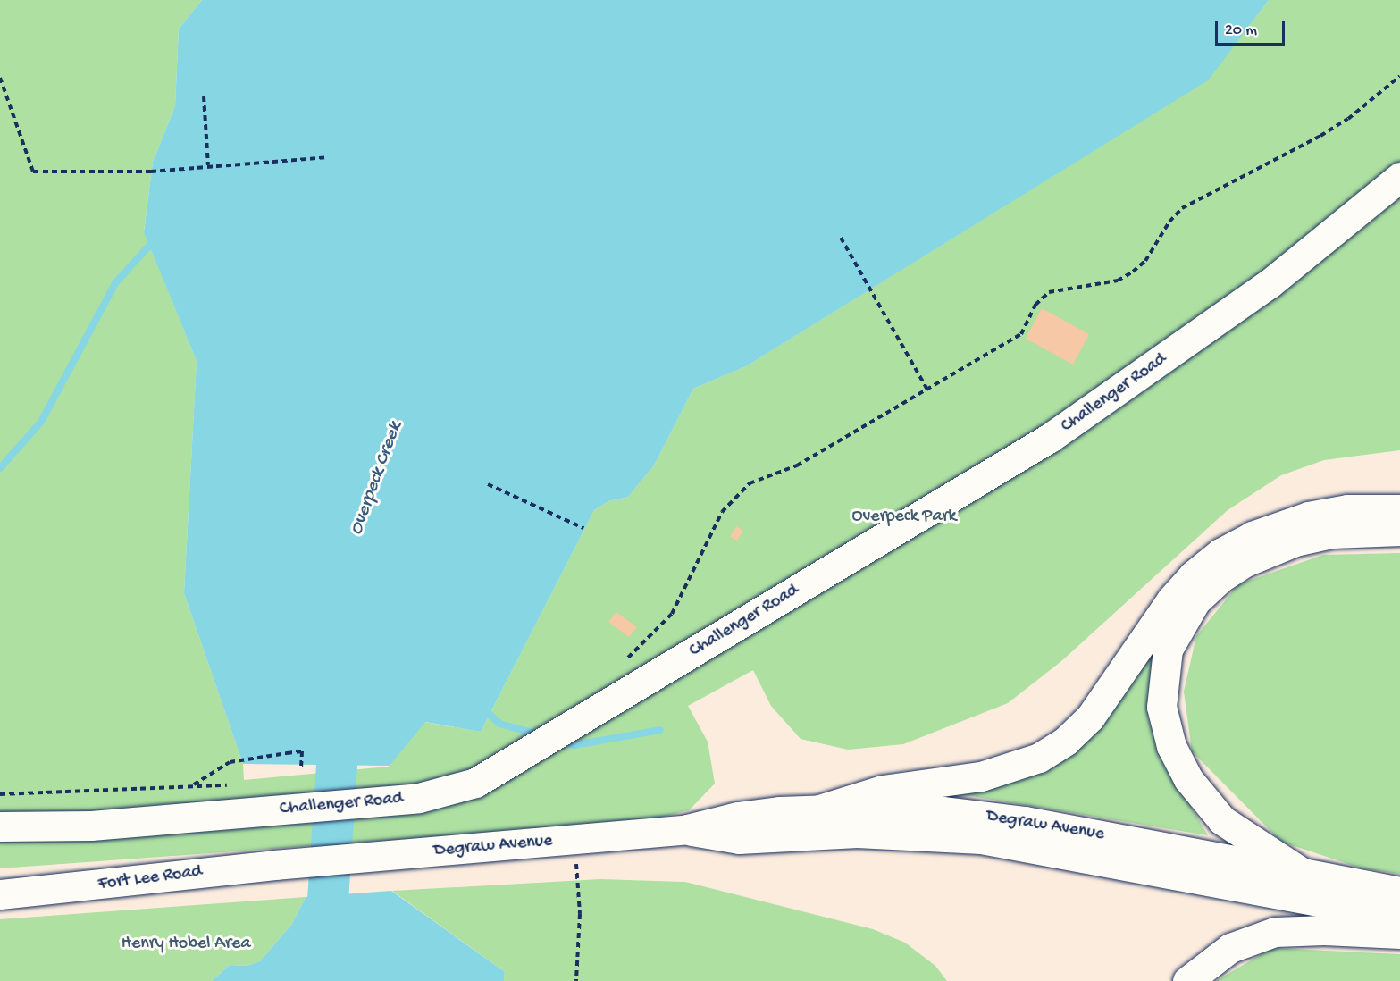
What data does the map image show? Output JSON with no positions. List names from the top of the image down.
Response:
{
  "streets": {
    "main road": ["Challenger Road", "Degraw Avenue", "Fort Lee Road"]
  },
  "crossings": [
    ["Degraw Avenue", "Fort Lee Road"]
  ],
  "water": ["Overpeck Creek"],
  "parks": ["Overpeck Park", "Henry Hobel Area"],
  "scale_bar": "20 m"
}
